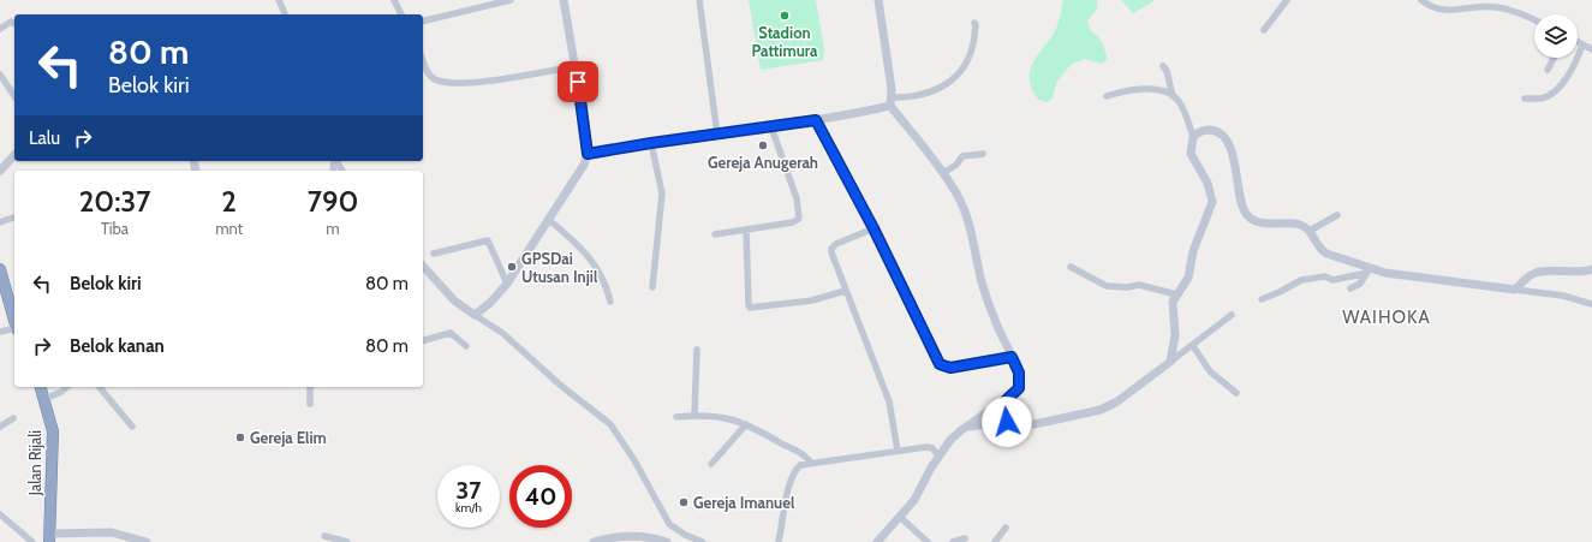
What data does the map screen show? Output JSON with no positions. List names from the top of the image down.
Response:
{
  "streets": {
    "highway": ["Jalan Rijali"]
  },
  "districts": ["WAIHOKA"],
  "places": [
    "Stadion Pattimura",
    "Gereja Anugerah",
    "GPSDai Utusan Injil",
    "Gereja Elim",
    "Gereja Imanuel"
  ],
  "page": {
    "turn": ["80 m", "Belok kiri"],
    "then": "Lalu",
    "eta": [
      "20:37",
      "Tiba",
      "2",
      "mnt",
      "790",
      "m"
    ],
    "list": [
      {
        "name": "Belok kiri",
        "value": "80 m"
      },
      {
        "name": "Belok kanan",
        "value": "80 m"
      }
    ],
    "speed": "37 km/h",
    "limit": "40"
  }
}
